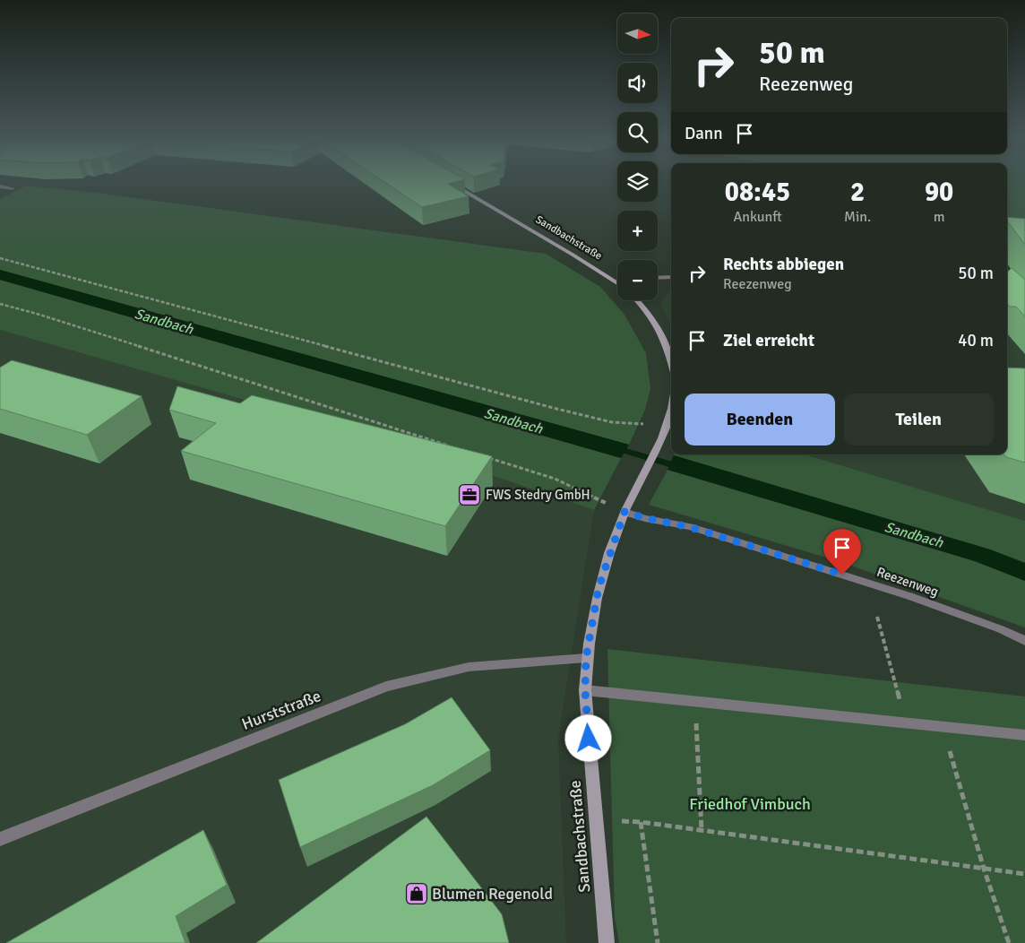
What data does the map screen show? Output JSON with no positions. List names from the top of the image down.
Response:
{
  "streets": {
    "street": ["Sandbachstraße", "Reezenweg", "Hurststraße"]
  },
  "crossings": [
    ["Sandbachstraße", "Reezenweg"],
    ["Sandbachstraße", "Hurststraße"]
  ],
  "water": ["Sandbach"],
  "parks": ["Friedhof Vimbuch"],
  "places": {
    "office": ["FWS Stedry GmbH"],
    "shop": ["Blumen Regenold"]
  },
  "north": "right",
  "page": {
    "map_buttons": ["+", "−"],
    "turn": ["50 m", "Reezenweg"],
    "then": "Dann",
    "eta": [
      "08:45",
      "Ankunft",
      "2",
      "Min.",
      "90",
      "m"
    ],
    "list": [
      {
        "name": "Rechts abbiegen",
        "note": "Reezenweg",
        "value": "50 m"
      },
      {
        "name": "Ziel erreicht",
        "value": "40 m"
      }
    ],
    "buttons": ["Beenden", "Teilen"]
  }
}
